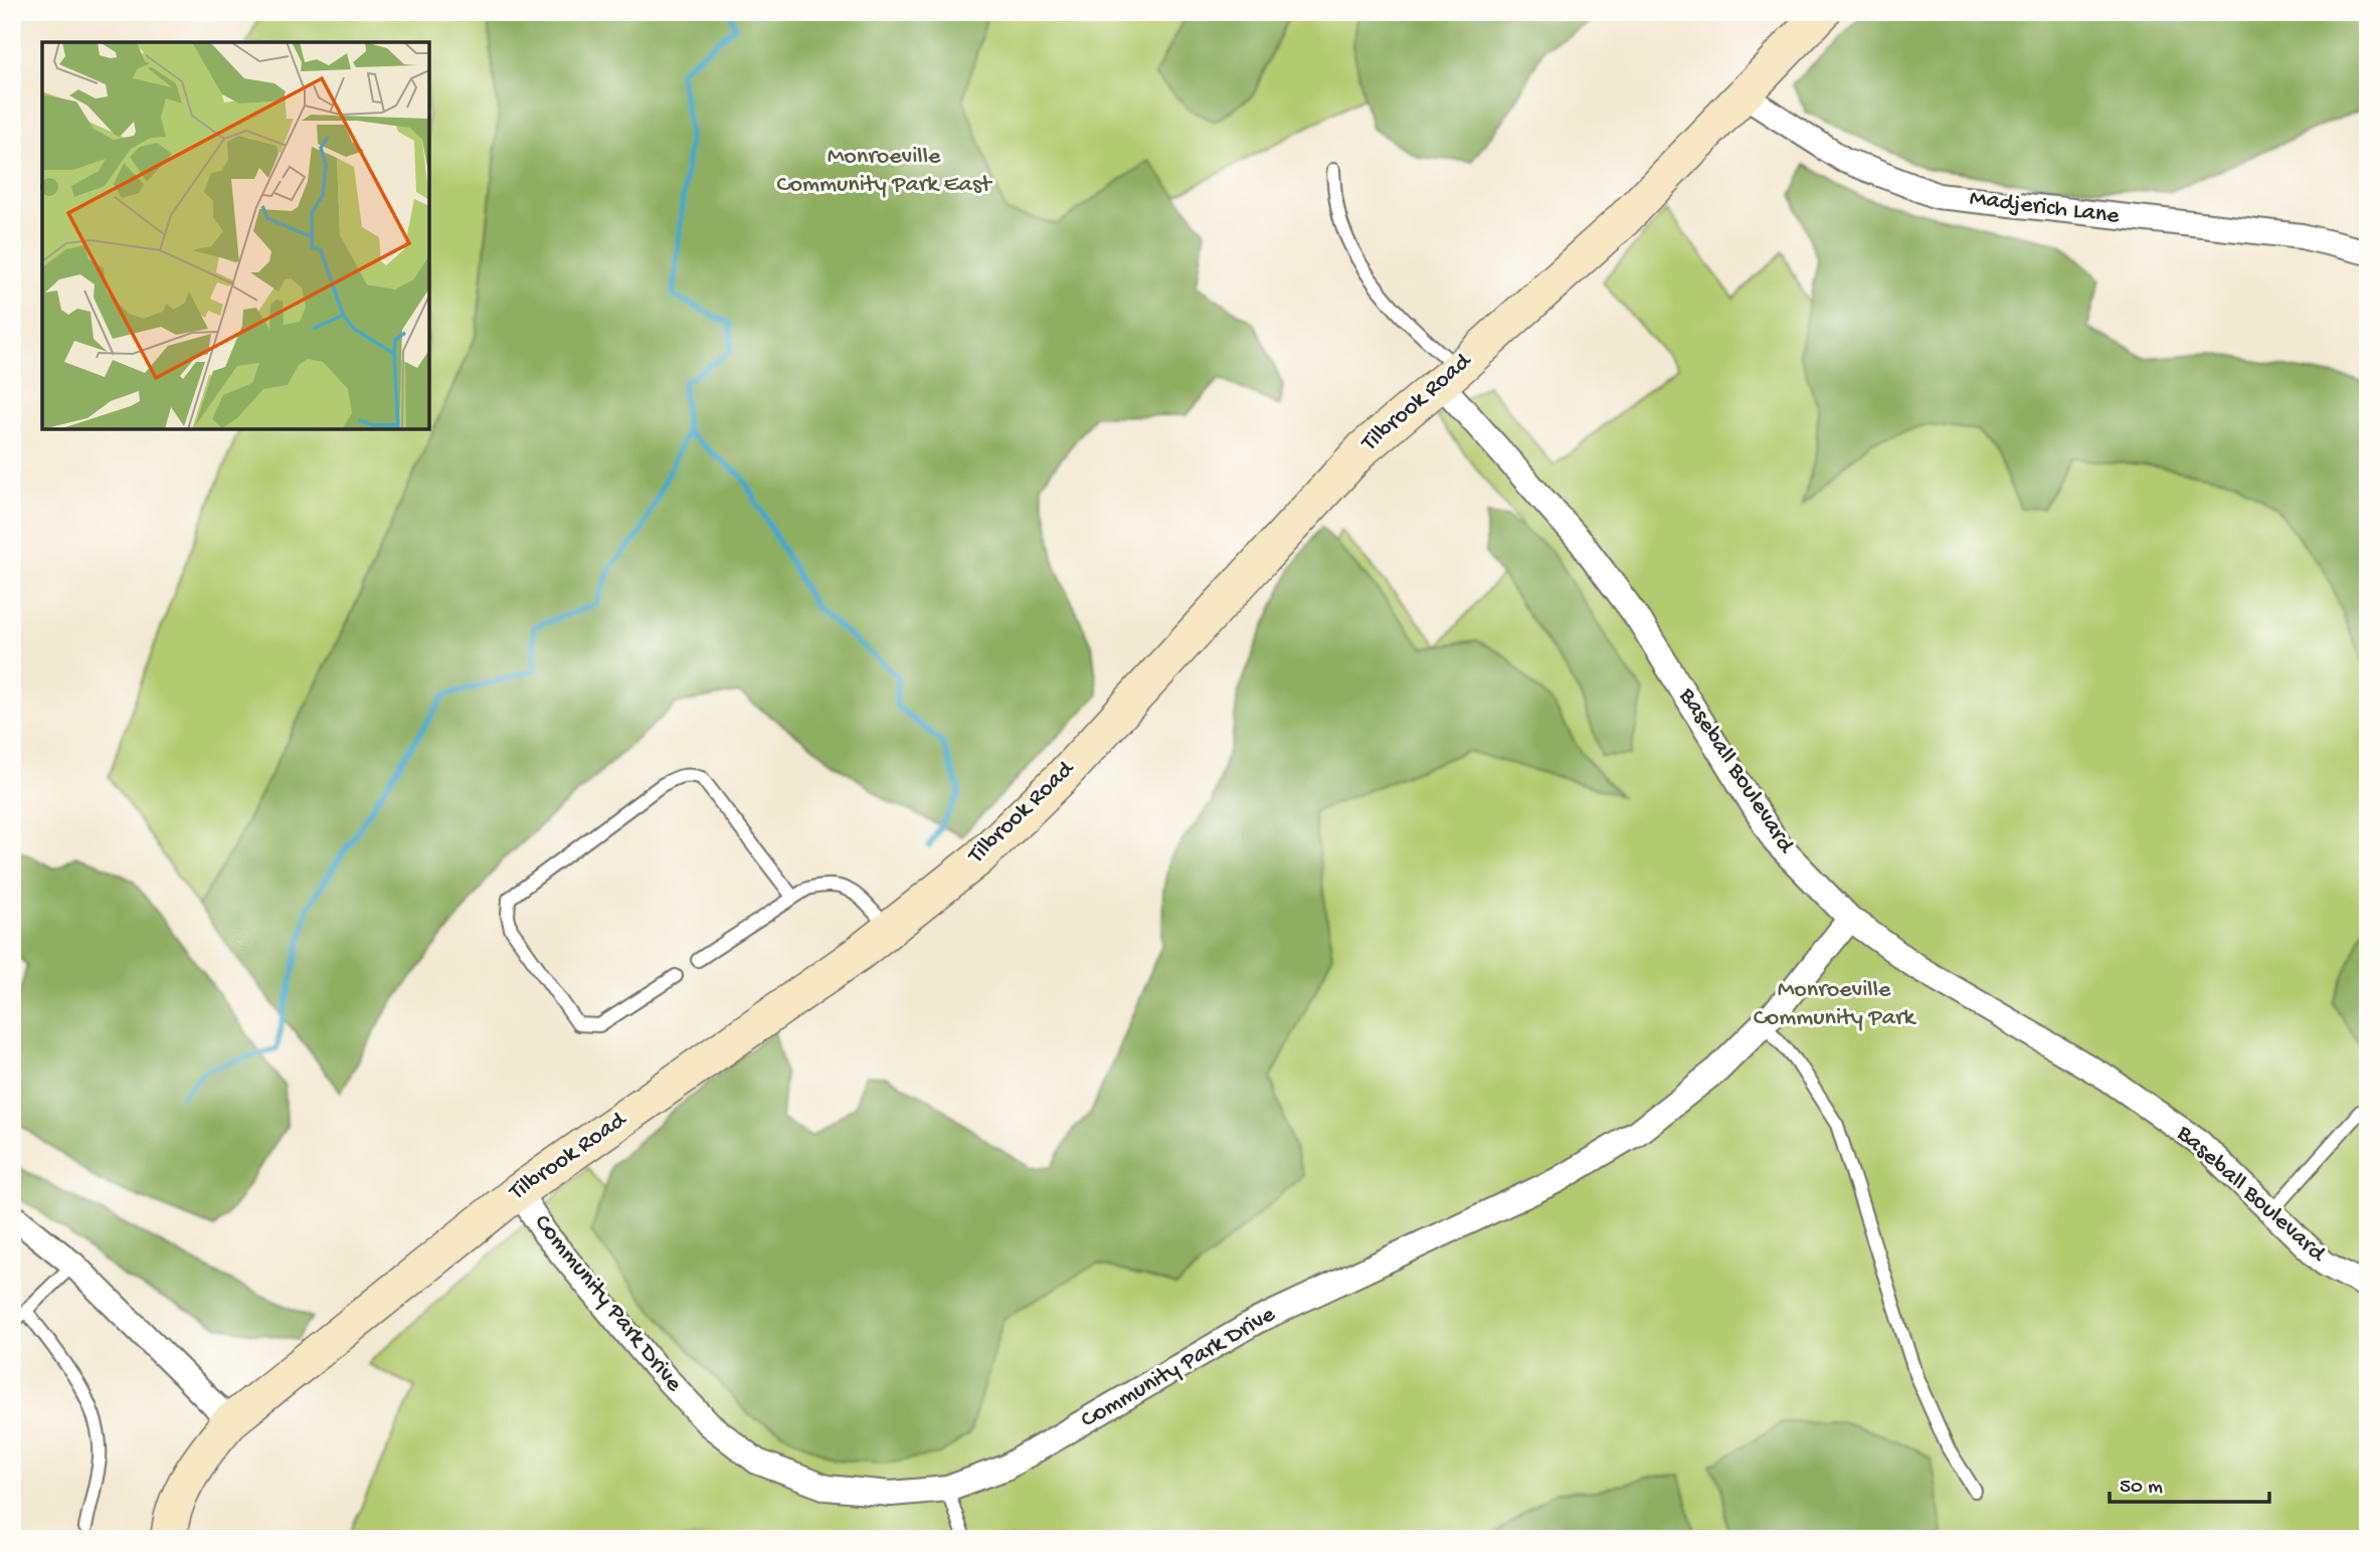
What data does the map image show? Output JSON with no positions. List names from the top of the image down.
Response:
{
  "streets": {
    "street": [
      "Madjerich Lane",
      "Tilbrook Road",
      "Baseball Boulevard",
      "Community Park Drive"
    ]
  },
  "crossings": [
    ["Madjerich Lane", "Tilbrook Road"],
    ["Tilbrook Road", "Baseball Boulevard"],
    ["Tilbrook Road", "Community Park Drive"],
    ["Baseball Boulevard", "Community Park Drive"]
  ],
  "parks": ["Monroeville Community Park East", "Monroeville Community Park"],
  "scale_bar": "50 m"
}
